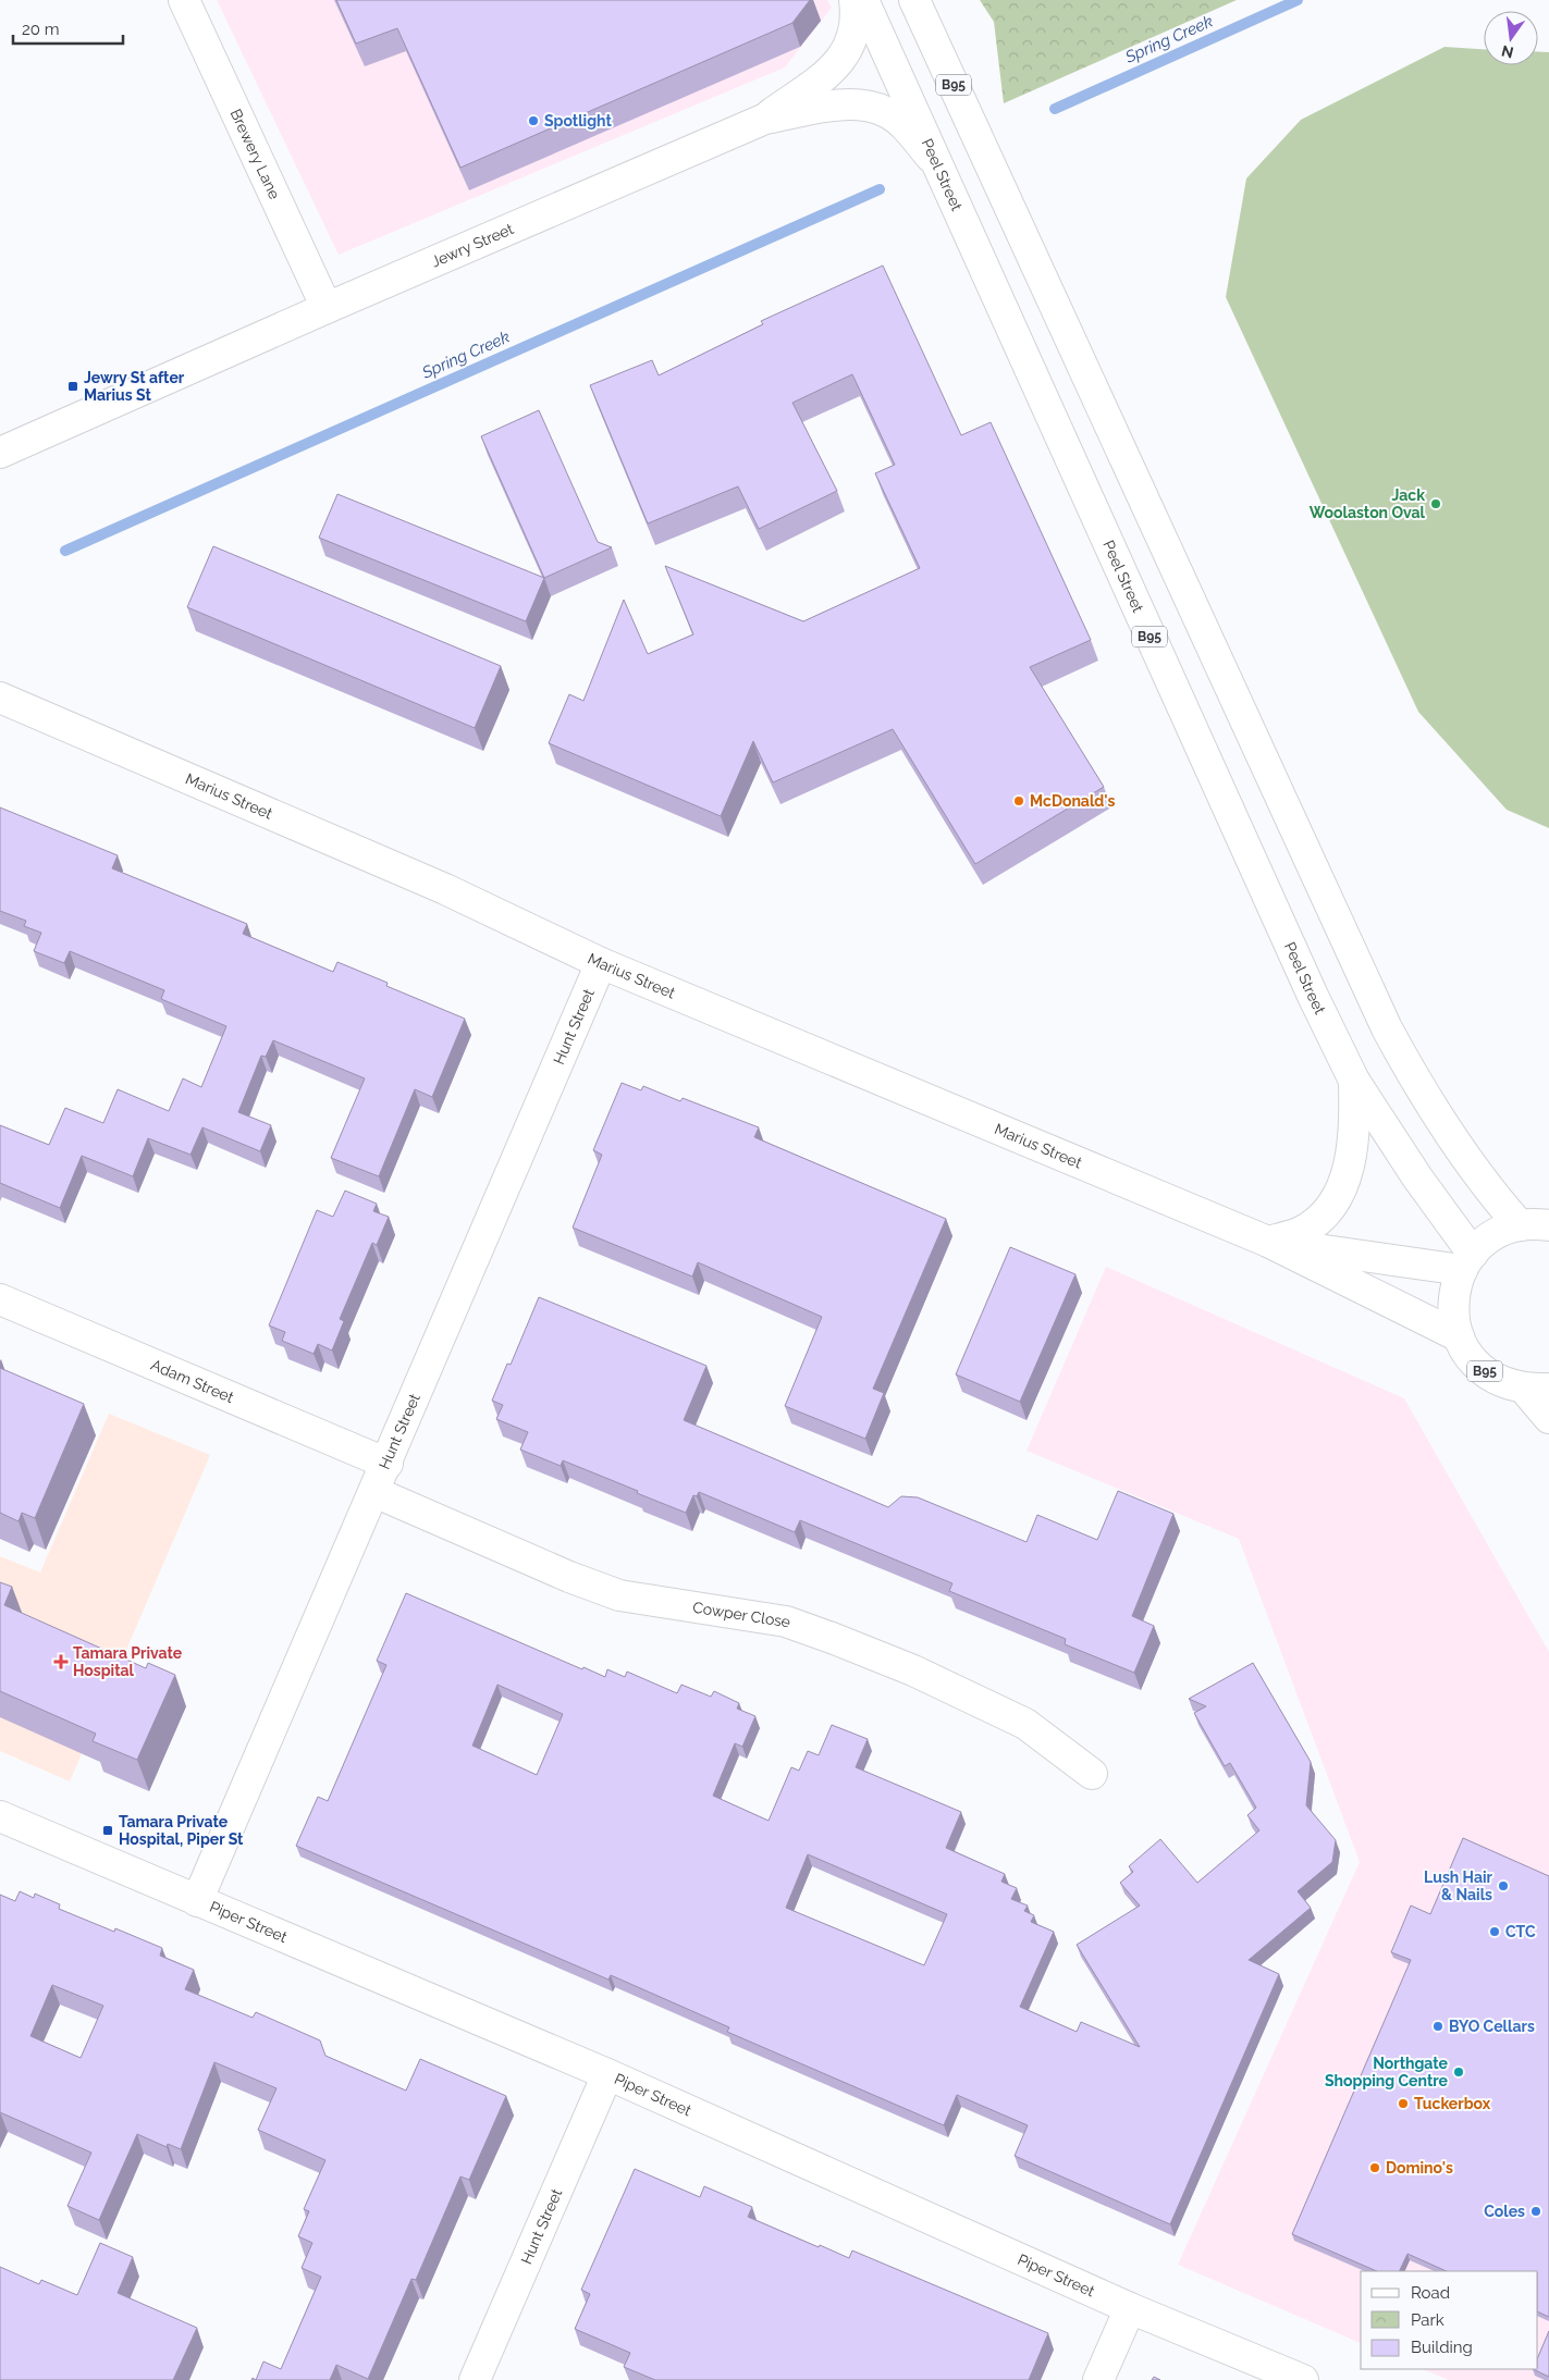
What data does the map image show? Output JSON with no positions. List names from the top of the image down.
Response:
{
  "streets": {
    "street": [
      "B95",
      "Brewery Lane",
      "Peel Street",
      "Jewry Street",
      "Marius Street",
      "Hunt Street",
      "Adam Street",
      "Cowper Close",
      "Piper Street"
    ]
  },
  "crossings": [
    ["B95", "Peel Street"],
    ["B95", "Marius Street"],
    ["Brewery Lane", "Jewry Street"],
    ["Peel Street", "Jewry Street"],
    ["Peel Street", "Marius Street"],
    ["Marius Street", "Hunt Street"],
    ["Hunt Street", "Adam Street"],
    ["Hunt Street", "Cowper Close"],
    ["Hunt Street", "Piper Street"]
  ],
  "water": ["Spring Creek"],
  "places": {
    "other": [
      "Spotlight",
      "Jack Woolaston Oval",
      "McDonald's",
      "Lush Hair & Nails",
      "CTC",
      "BYO Cellars",
      "Northgate Shopping Centre",
      "Tuckerbox",
      "Domino's",
      "Coles"
    ],
    "transit": ["Jewry St after Marius St", "Tamara Private Hospital, Piper St"],
    "health": ["Tamara Private Hospital"]
  },
  "legend": ["Road", "Park", "Building"],
  "scale_bar": "20 m",
  "north": "bottom"
}
